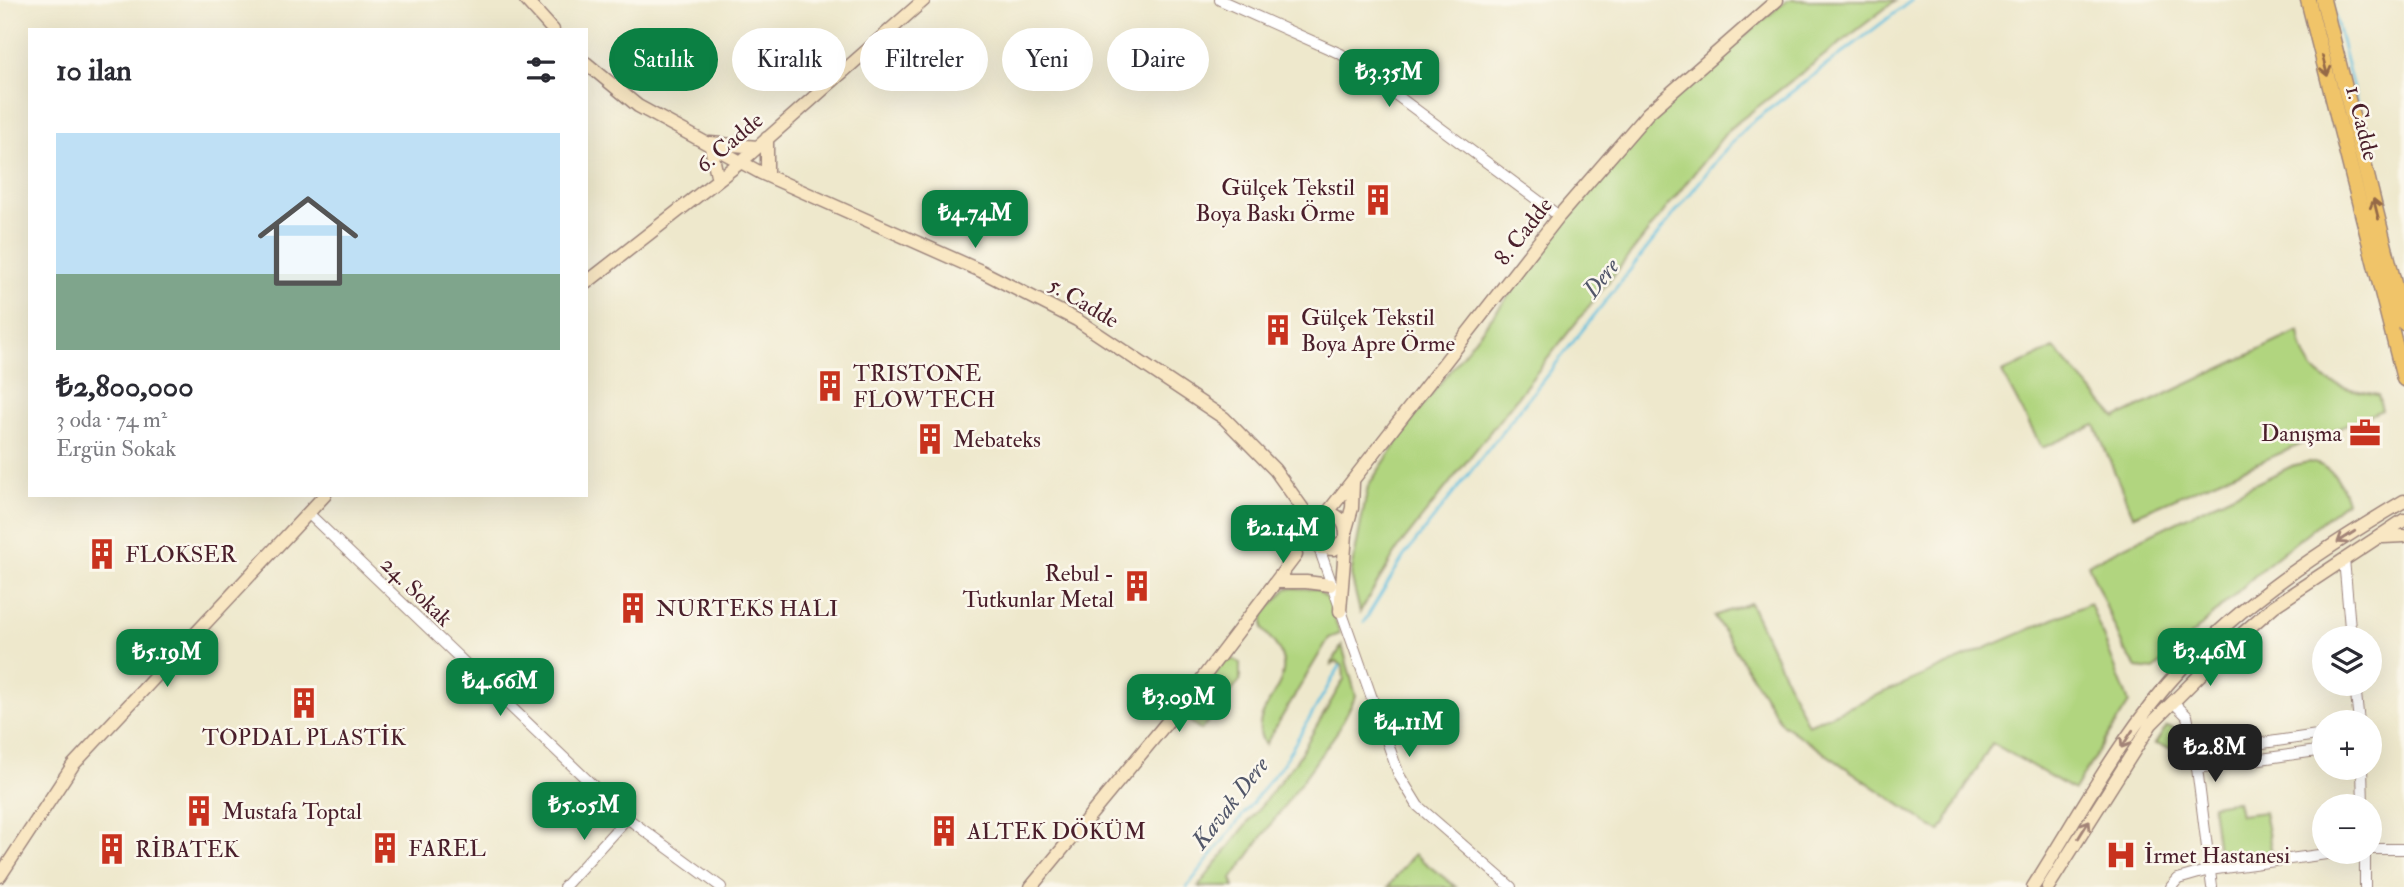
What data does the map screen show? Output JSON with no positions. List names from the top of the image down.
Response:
{
  "streets": {
    "main road": ["1. Cadde"],
    "street": [
      "6. Cadde",
      "8. Cadde",
      "5. Cadde",
      "24. Sokak"
    ]
  },
  "crossings": [
    ["6. Cadde", "5. Cadde"]
  ],
  "water": ["Dere", "Kavak Dere"],
  "places": {
    "building": [
      "Gülçek Tekstil Boya Baskı Örme",
      "Gülçek Tekstil Boya Apre Örme",
      "TRISTONE FLOWTECH",
      "Mebateks",
      "FLOKSER",
      "Rebul - Tutkunlar Metal",
      "NURTEKS HALI",
      "TOPDAL PLASTİK",
      "Mustafa Toptal",
      "ALTEK DÖKÜM",
      "FAREL",
      "RİBATEK"
    ],
    "office": ["Danışma"],
    "hospital": ["İrmet Hastanesi"]
  },
  "page": {
    "chip": [
      "Satılık",
      "Kiralık",
      "Filtreler",
      "Yeni",
      "Daire"
    ],
    "heading": "10 ilan",
    "price": [
      "₺3.35M",
      "₺4.74M",
      "₺2.14M",
      "₺3.46M",
      "₺5.19M",
      "₺4.66M",
      "₺3.09M",
      "₺4.11M",
      "₺2.8M",
      "₺5.05M"
    ],
    "list": [
      {
        "name": "₺2,800,000",
        "note": "3 oda · 74 m² · Ergün Sokak"
      }
    ],
    "map_buttons": ["+", "−"]
  }
}
